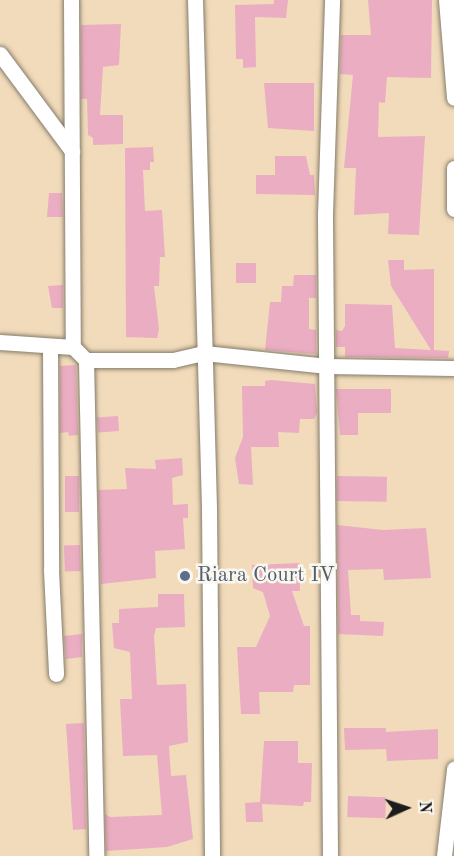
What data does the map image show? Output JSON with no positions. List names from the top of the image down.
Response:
{
  "places": ["Riara Court IV"],
  "north": "right"
}
